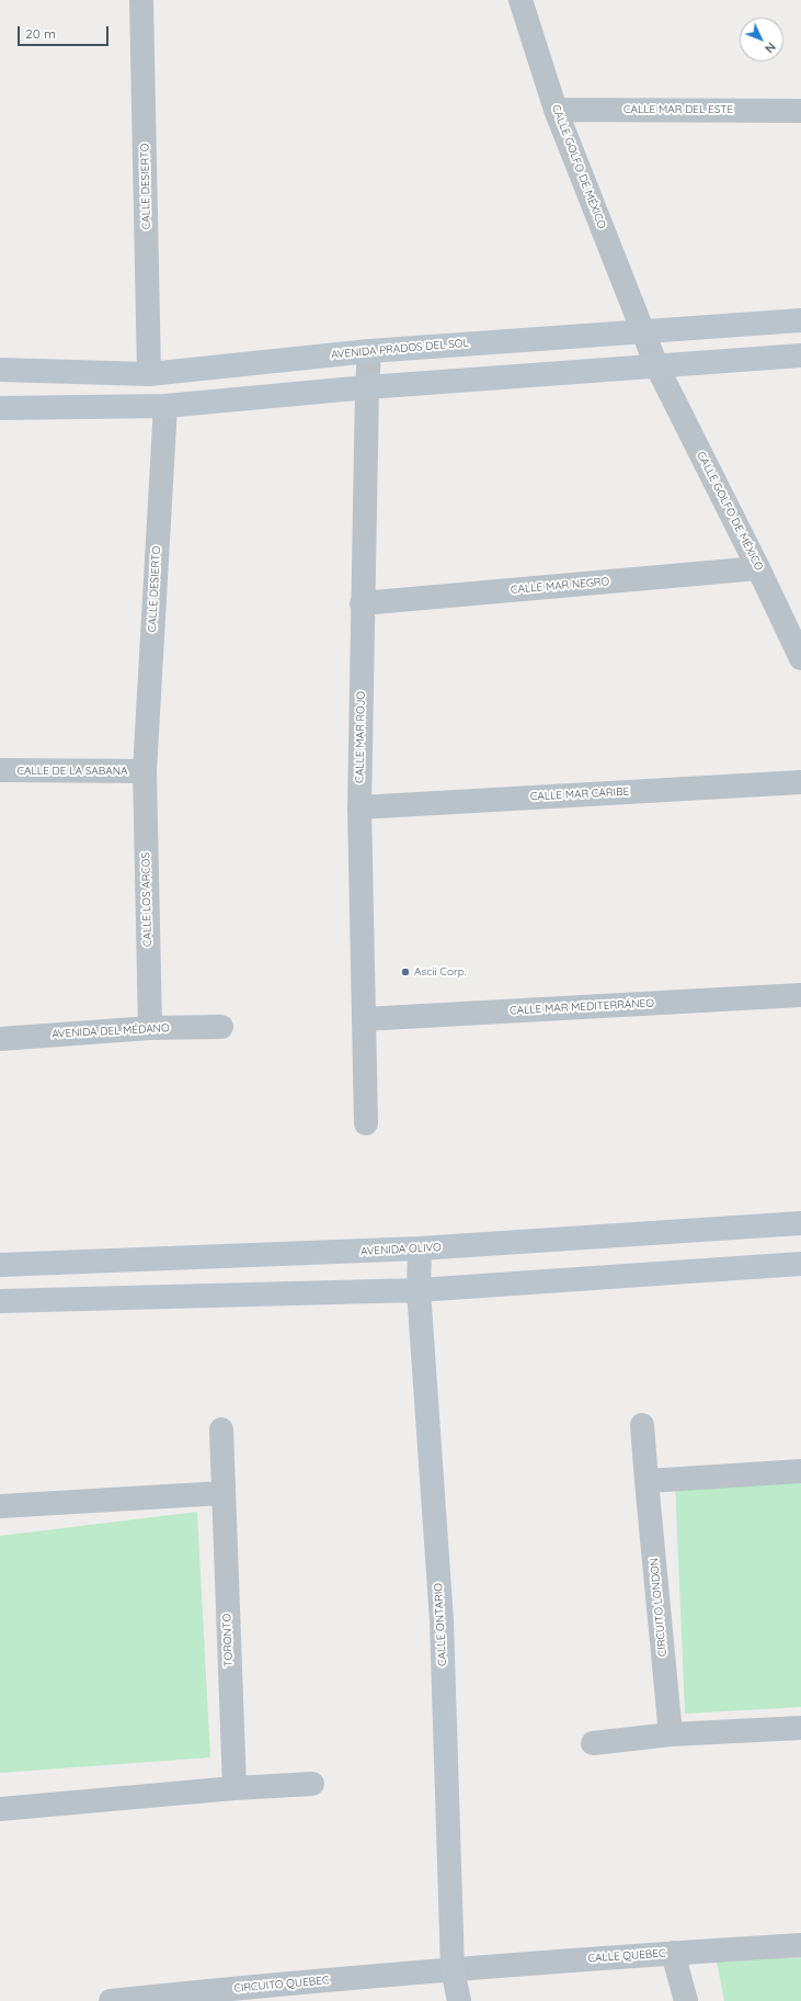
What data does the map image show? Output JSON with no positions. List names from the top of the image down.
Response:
{
  "streets": {
    "street": [
      "CALLE MAR DEL ESTE",
      "CALLE GOLFO DE MÉXICO",
      "CALLE DESIERTO",
      "AVENIDA PRADOS DEL SOL",
      "CALLE MAR NEGRO",
      "CALLE MAR ROJO",
      "CALLE DE LA SABANA",
      "CALLE MAR CARIBE",
      "CALLE LOS ARCOS",
      "CALLE MAR MEDITERRÁNEO",
      "AVENIDA DEL MÉDANO",
      "AVENIDA OLIVO",
      "CIRCUITO LONDON",
      "CALLE ONTARIO",
      "TORONTO",
      "CALLE QUEBEC",
      "CIRCUITO QUEBEC"
    ]
  },
  "crossings": [
    ["CALLE MAR DEL ESTE", "CALLE GOLFO DE MÉXICO"],
    ["CALLE GOLFO DE MÉXICO", "AVENIDA PRADOS DEL SOL"],
    ["CALLE GOLFO DE MÉXICO", "CALLE MAR NEGRO"],
    ["CALLE DESIERTO", "AVENIDA PRADOS DEL SOL"],
    ["CALLE DESIERTO", "CALLE DE LA SABANA"],
    ["CALLE DESIERTO", "CALLE LOS ARCOS"],
    ["AVENIDA PRADOS DEL SOL", "CALLE MAR ROJO"],
    ["CALLE MAR NEGRO", "CALLE MAR ROJO"],
    ["CALLE MAR ROJO", "CALLE MAR CARIBE"],
    ["CALLE MAR ROJO", "CALLE MAR MEDITERRÁNEO"],
    ["CALLE DE LA SABANA", "CALLE LOS ARCOS"],
    ["CALLE LOS ARCOS", "AVENIDA DEL MÉDANO"],
    ["AVENIDA OLIVO", "CALLE ONTARIO"],
    ["CALLE ONTARIO", "CALLE QUEBEC"],
    ["CALLE ONTARIO", "CIRCUITO QUEBEC"],
    ["CALLE QUEBEC", "CIRCUITO QUEBEC"]
  ],
  "places": ["Ascii Corp."],
  "scale_bar": "20 m",
  "north": "bottom right"
}
